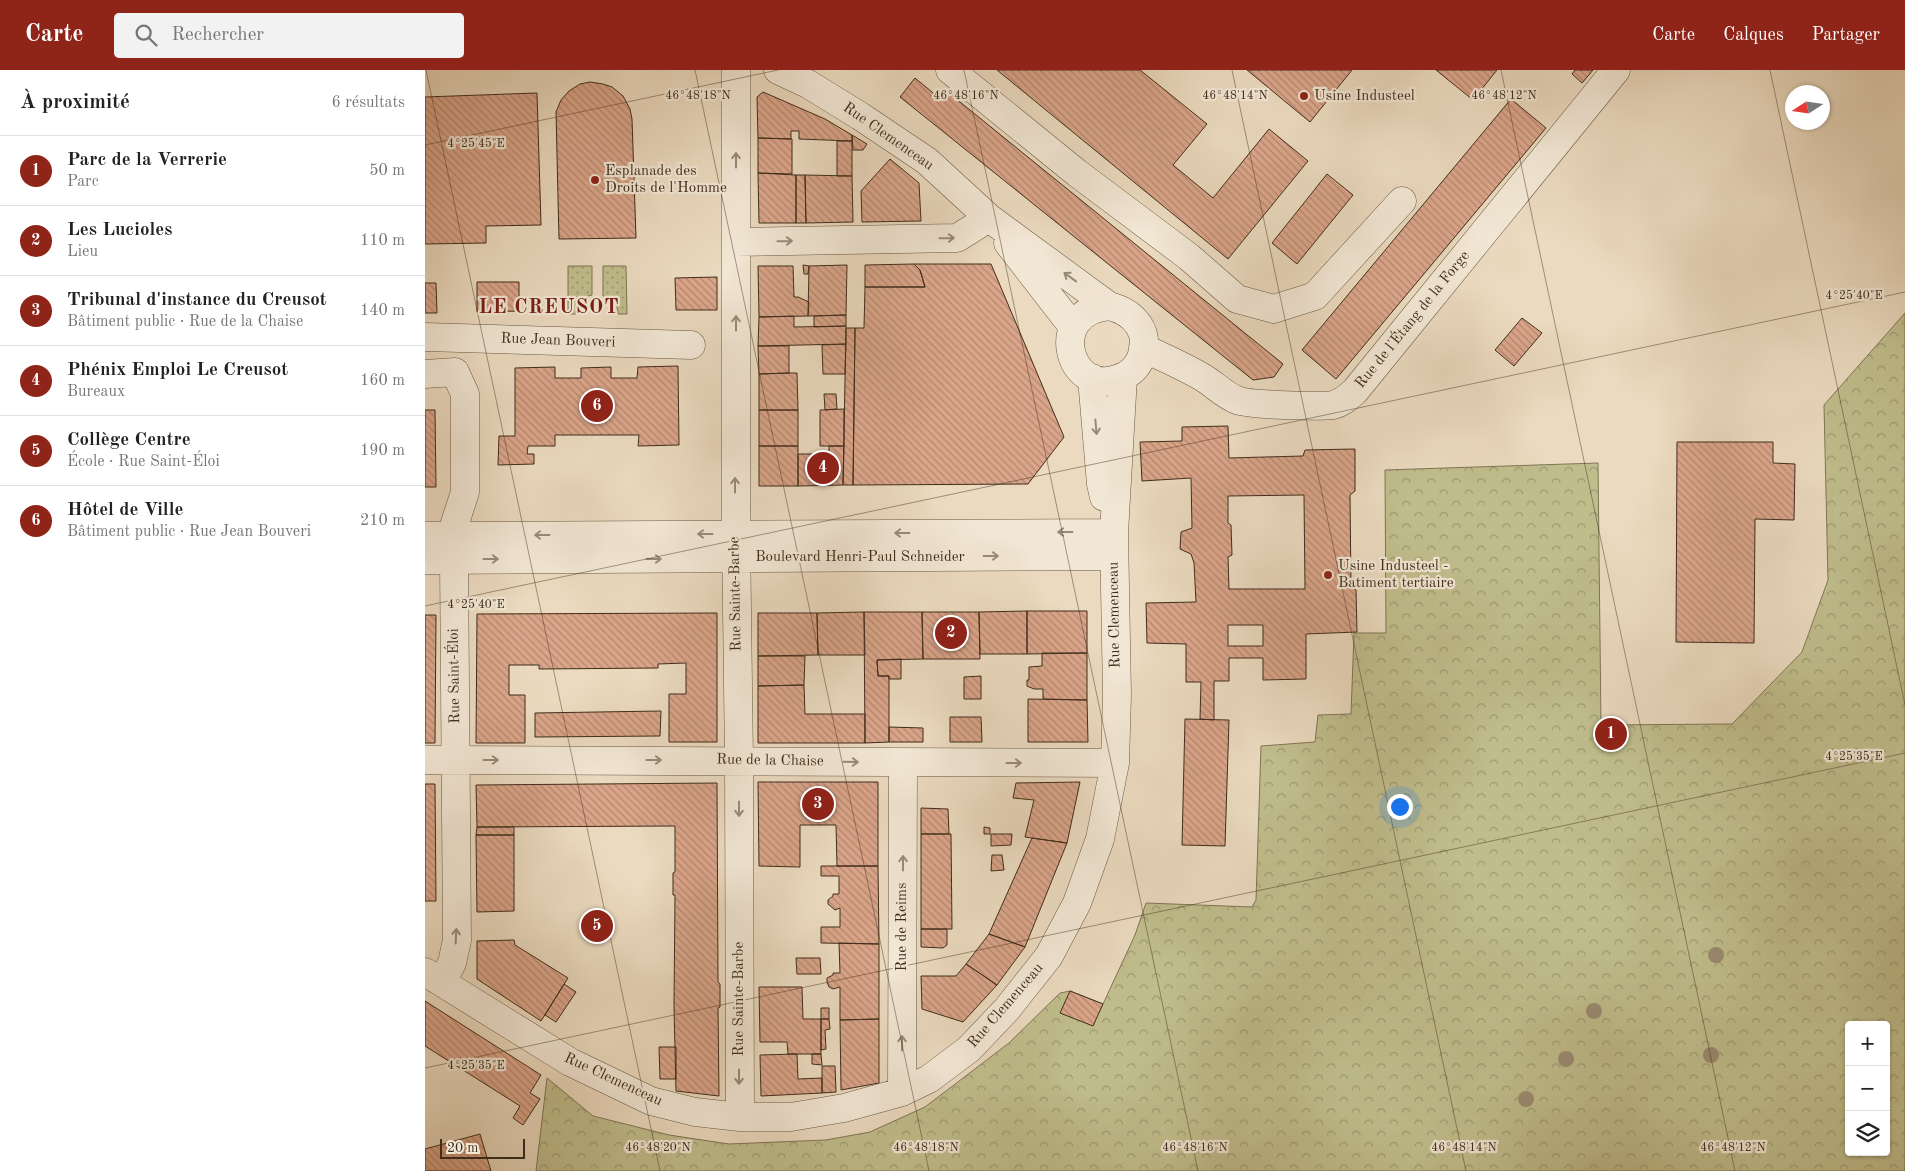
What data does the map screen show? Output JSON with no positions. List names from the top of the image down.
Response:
{
  "streets": {
    "street": [
      "Rue Clemenceau",
      "Rue de l'Étang de la Forge",
      "Rue Jean Bouveri",
      "Boulevard Henri-Paul Schneider",
      "Rue Sainte-Barbe",
      "Rue Saint-Éloi",
      "Rue de la Chaise",
      "Rue de Reims"
    ]
  },
  "crossings": [
    ["Rue Clemenceau", "Rue de l'Étang de la Forge"],
    ["Rue Clemenceau", "Boulevard Henri-Paul Schneider"],
    ["Rue Clemenceau", "Rue Sainte-Barbe"],
    ["Rue Clemenceau", "Rue Saint-Éloi"],
    ["Rue Clemenceau", "Rue de la Chaise"],
    ["Rue Clemenceau", "Rue de Reims"],
    ["Rue Jean Bouveri", "Rue Saint-Éloi"],
    ["Boulevard Henri-Paul Schneider", "Rue Sainte-Barbe"],
    ["Boulevard Henri-Paul Schneider", "Rue Saint-Éloi"],
    ["Rue Sainte-Barbe", "Rue de la Chaise"],
    ["Rue Saint-Éloi", "Rue de la Chaise"],
    ["Rue de la Chaise", "Rue de Reims"]
  ],
  "one_way": ["Rue de la Chaise", "Rue de Reims"],
  "districts": ["LE CREUSOT"],
  "places": ["Usine Industeel", "Esplanade des Droits de l'Homme", "Usine Industeel - Batiment tertiaire"],
  "scale_bar": "20 m",
  "north": "left",
  "page": {
    "header": "Carte",
    "search": "Rechercher",
    "nav": ["Carte", "Calques", "Partager"],
    "heading": ["À proximité", "6 résultats"],
    "list": [
      {
        "mark": "1",
        "name": "Parc de la Verrerie",
        "note": "Parc",
        "value": "50 m"
      },
      {
        "mark": "2",
        "name": "Les Lucioles",
        "note": "Lieu",
        "value": "110 m"
      },
      {
        "mark": "3",
        "name": "Tribunal d'instance du Creusot",
        "note": "Bâtiment public · Rue de la Chaise",
        "value": "140 m"
      },
      {
        "mark": "4",
        "name": "Phénix Emploi Le Creusot",
        "note": "Bureaux",
        "value": "160 m"
      },
      {
        "mark": "5",
        "name": "Collège Centre",
        "note": "École · Rue Saint-Éloi",
        "value": "190 m"
      },
      {
        "mark": "6",
        "name": "Hôtel de Ville",
        "note": "Bâtiment public · Rue Jean Bouveri",
        "value": "210 m"
      }
    ],
    "pins": [
      "6",
      "4",
      "2",
      "1",
      "3",
      "5"
    ],
    "map_buttons": ["+", "−"],
    "scale": "20 m"
  },
  "coordinates": [
    "46°48'18\"N",
    "46°48'16\"N",
    "46°48'14\"N",
    "46°48'12\"N",
    "4°25'45\"E",
    "4°25'40\"E",
    "4°25'35\"E",
    "46°48'20\"N"
  ]
}
